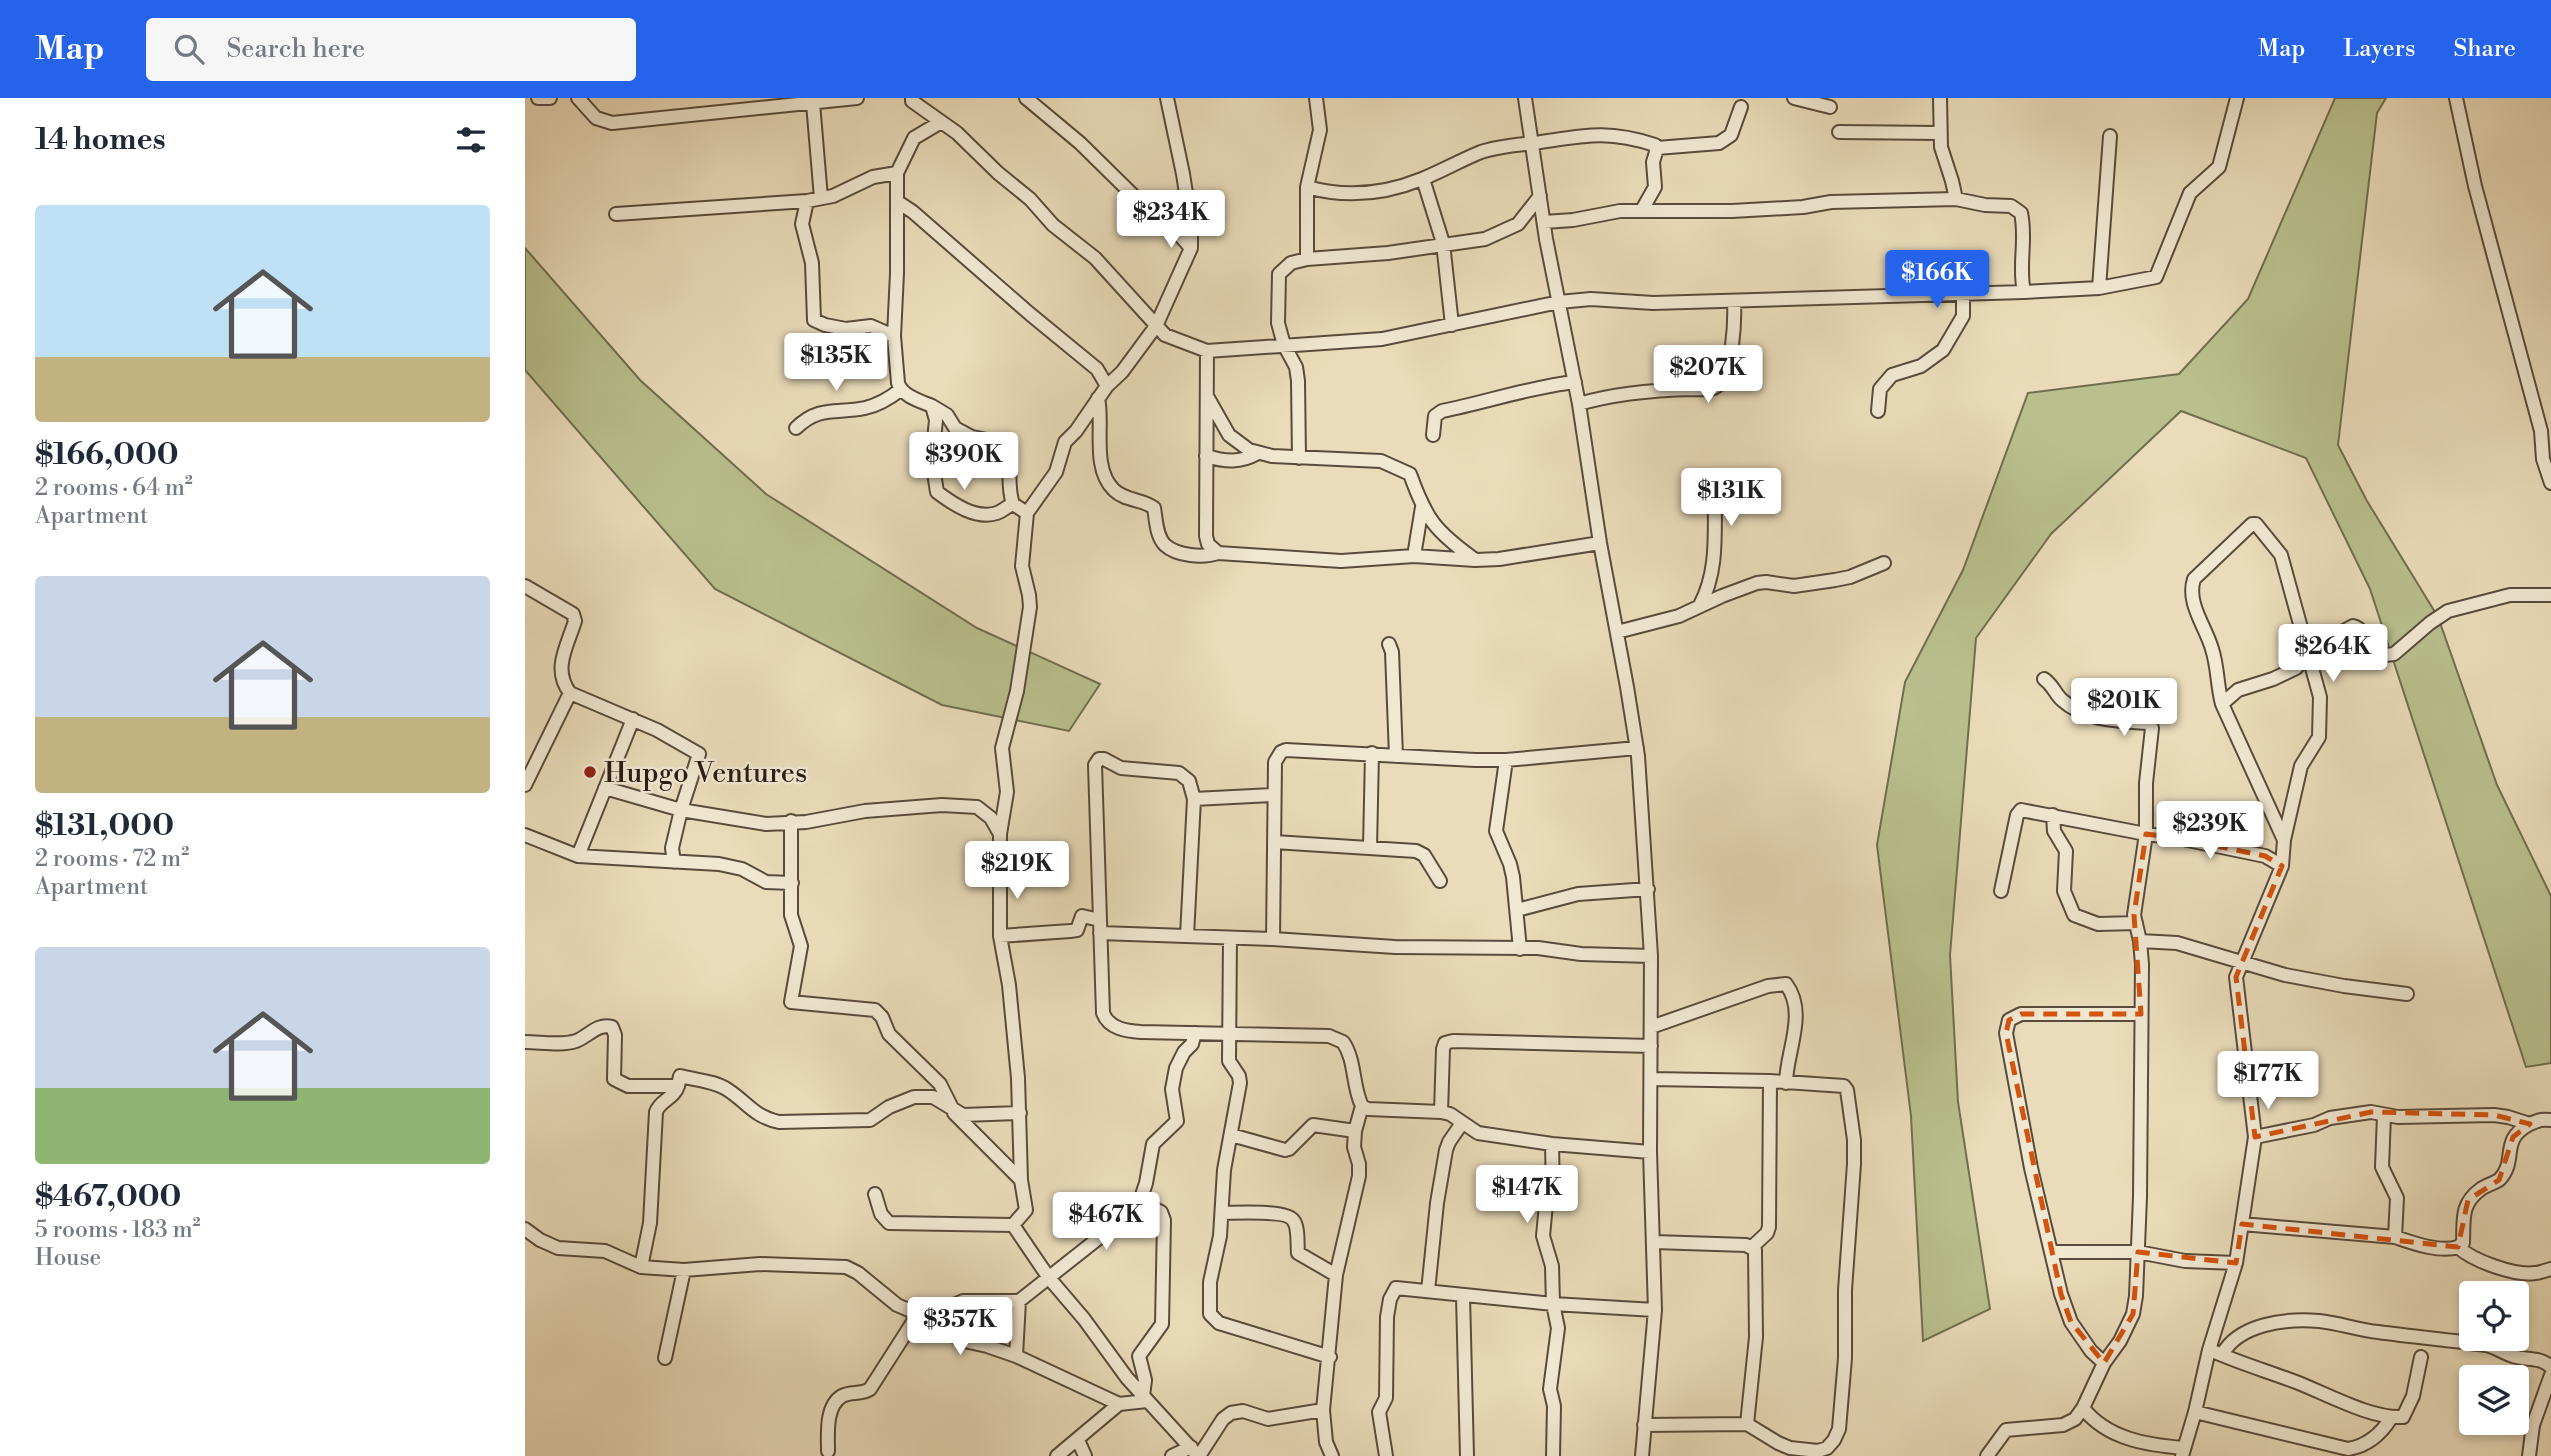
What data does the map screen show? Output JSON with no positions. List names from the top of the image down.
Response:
{
  "places": ["Hupgo Ventures"],
  "page": {
    "header": "Map",
    "search": "Search here",
    "nav": ["Map", "Layers", "Share"],
    "heading": "14 homes",
    "list": [
      {
        "name": "$166,000",
        "note": "2 rooms · 64 m² · Apartment"
      },
      {
        "name": "$131,000",
        "note": "2 rooms · 72 m² · Apartment"
      },
      {
        "name": "$467,000",
        "note": "5 rooms · 183 m² · House"
      }
    ],
    "price": [
      "$234K",
      "$166K",
      "$135K",
      "$207K",
      "$390K",
      "$131K",
      "$264K",
      "$201K",
      "$239K",
      "$219K",
      "$177K",
      "$147K",
      "$467K",
      "$357K"
    ]
  }
}
